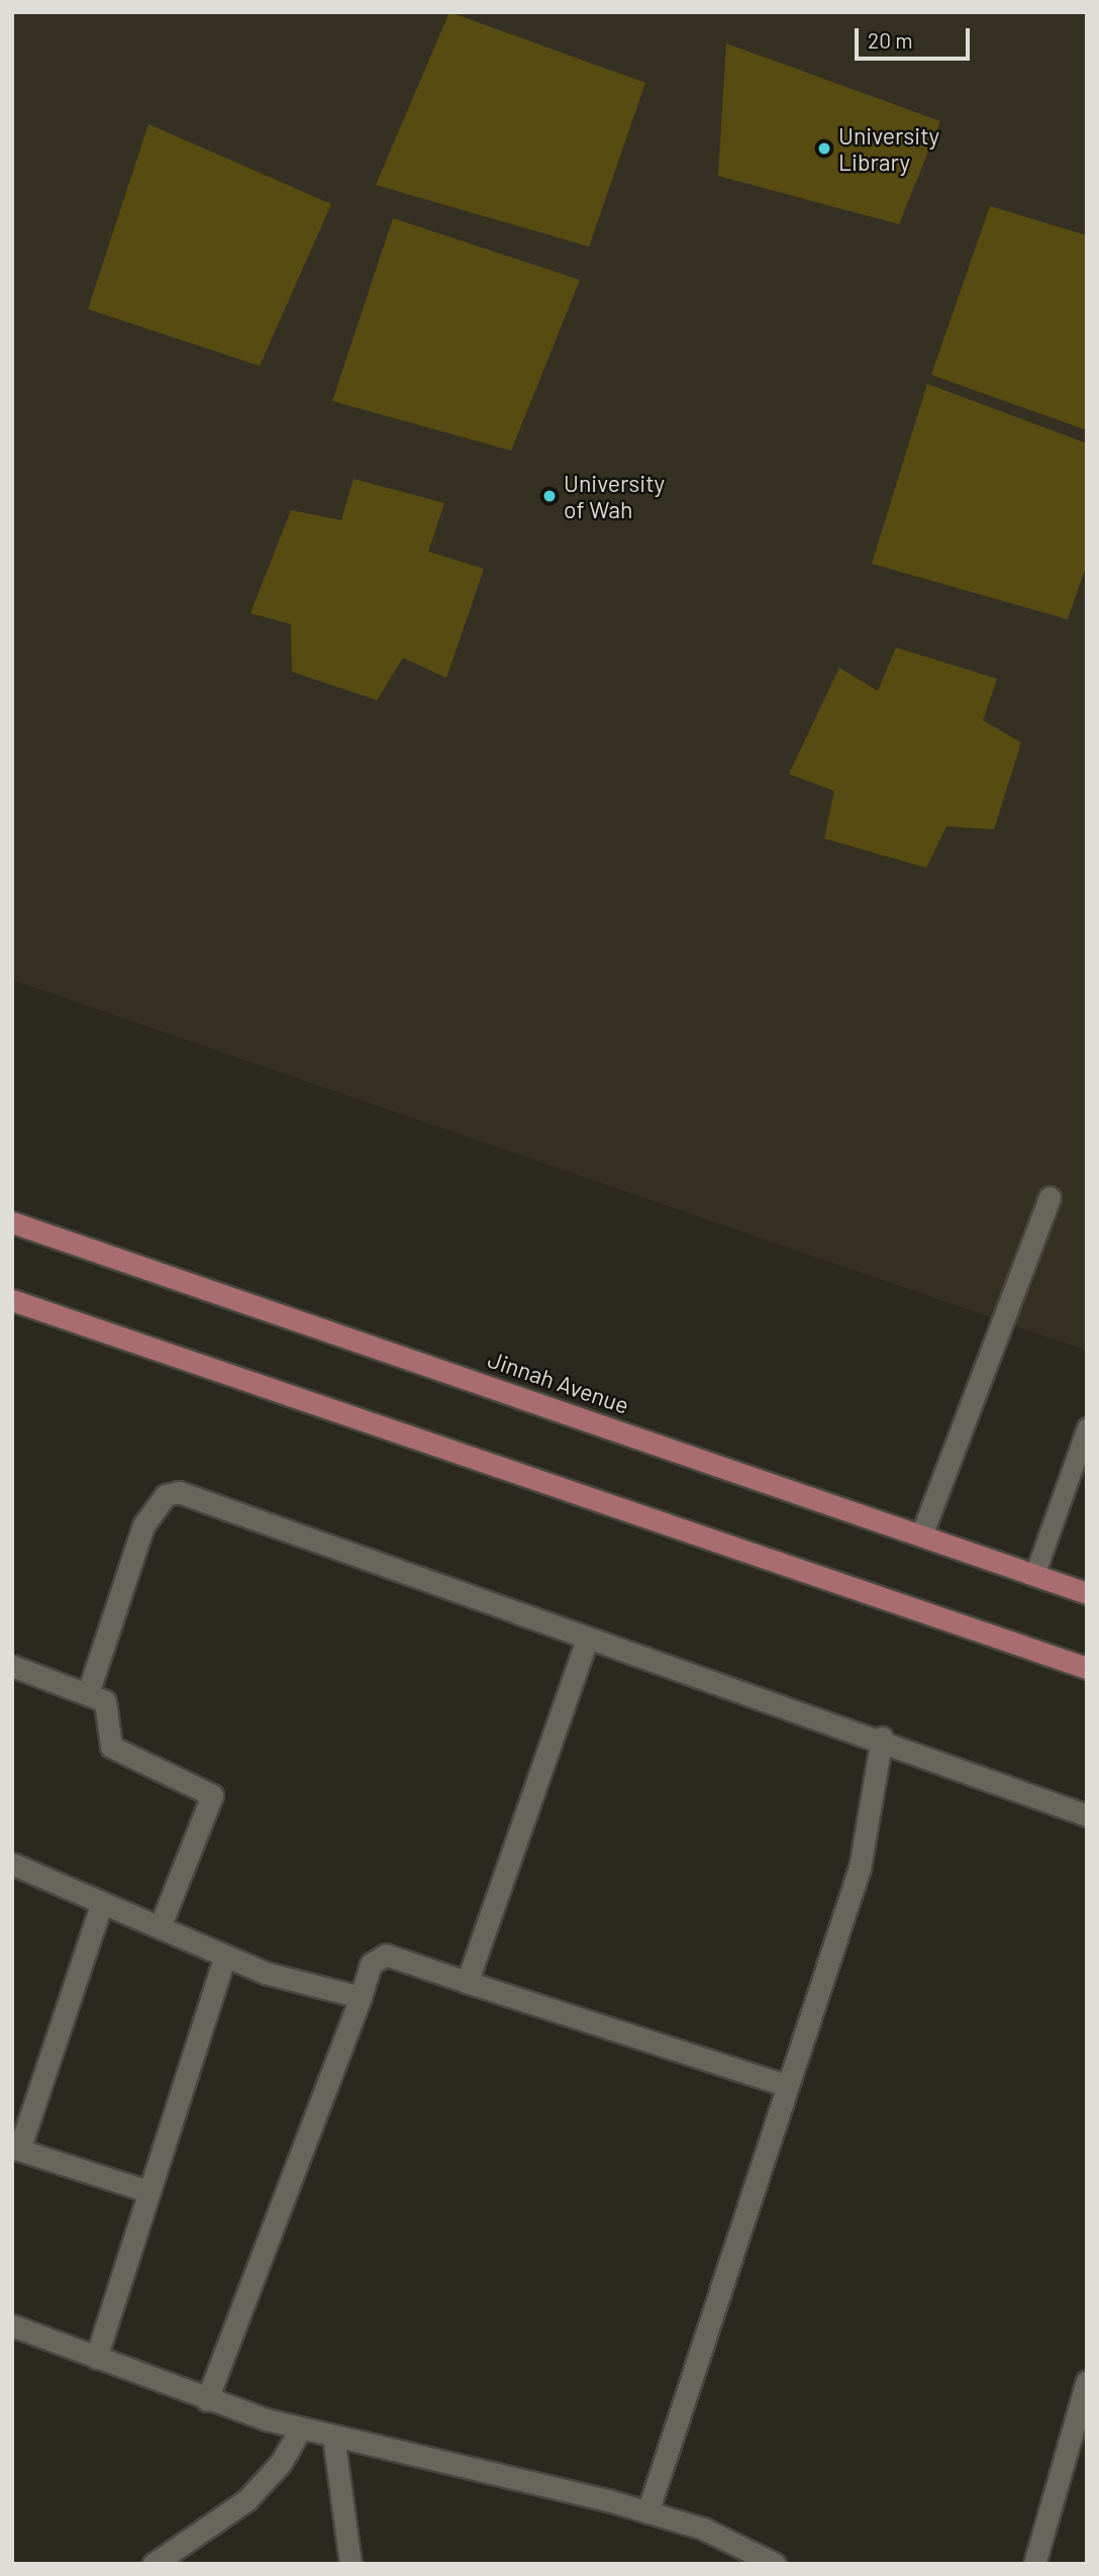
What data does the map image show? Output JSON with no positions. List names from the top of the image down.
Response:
{
  "streets": {
    "main road": ["Jinnah Avenue"]
  },
  "places": ["University Library", "University of Wah"],
  "scale_bar": "20 m"
}
